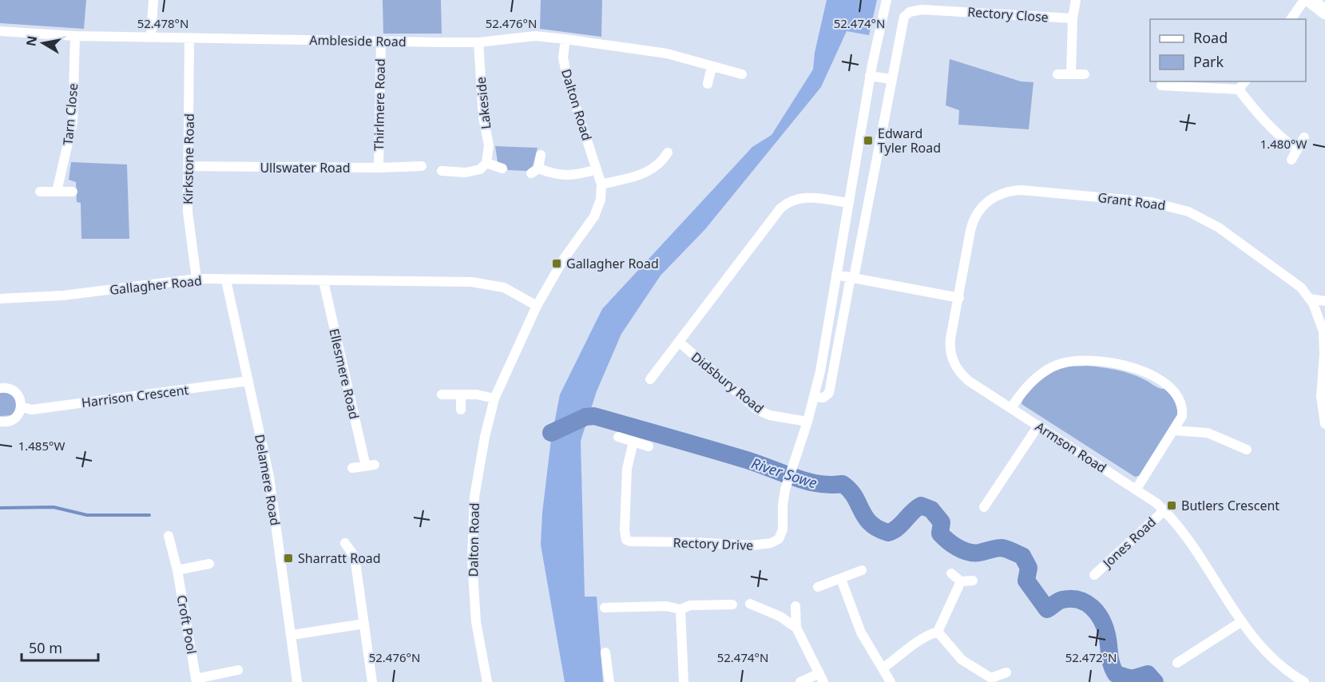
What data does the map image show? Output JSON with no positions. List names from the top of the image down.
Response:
{
  "streets": {
    "street": [
      "Rectory Close",
      "Ambleside Road",
      "Lakeside",
      "Thirlmere Road",
      "Dalton Road",
      "Tarn Close",
      "Kirkstone Road",
      "Ullswater Road",
      "Grant Road",
      "Gallagher Road",
      "Ellesmere Road",
      "Didsbury Road",
      "Harrison Crescent",
      "Armson Road",
      "Delamere Road",
      "Jones Road",
      "Rectory Drive",
      "Croft Pool"
    ]
  },
  "crossings": [
    ["Ambleside Road", "Lakeside"],
    ["Ambleside Road", "Thirlmere Road"],
    ["Ambleside Road", "Dalton Road"],
    ["Ambleside Road", "Tarn Close"],
    ["Ambleside Road", "Kirkstone Road"],
    ["Thirlmere Road", "Ullswater Road"],
    ["Dalton Road", "Gallagher Road"],
    ["Kirkstone Road", "Ullswater Road"],
    ["Kirkstone Road", "Gallagher Road"],
    ["Grant Road", "Armson Road"],
    ["Gallagher Road", "Ellesmere Road"],
    ["Gallagher Road", "Delamere Road"],
    ["Didsbury Road", "Rectory Drive"],
    ["Harrison Crescent", "Delamere Road"],
    ["Armson Road", "Jones Road"]
  ],
  "water": ["River Sowe"],
  "places": {
    "transit": [
      "Edward Tyler Road",
      "Gallagher Road",
      "Butlers Crescent",
      "Sharratt Road"
    ]
  },
  "legend": ["Road", "Park"],
  "scale_bar": "50 m",
  "north": "left",
  "coordinates": [
    "52.478°N",
    "52.476°N",
    "52.474°N",
    "1.480°W",
    "1.485°W",
    "52.472°N"
  ]
}
